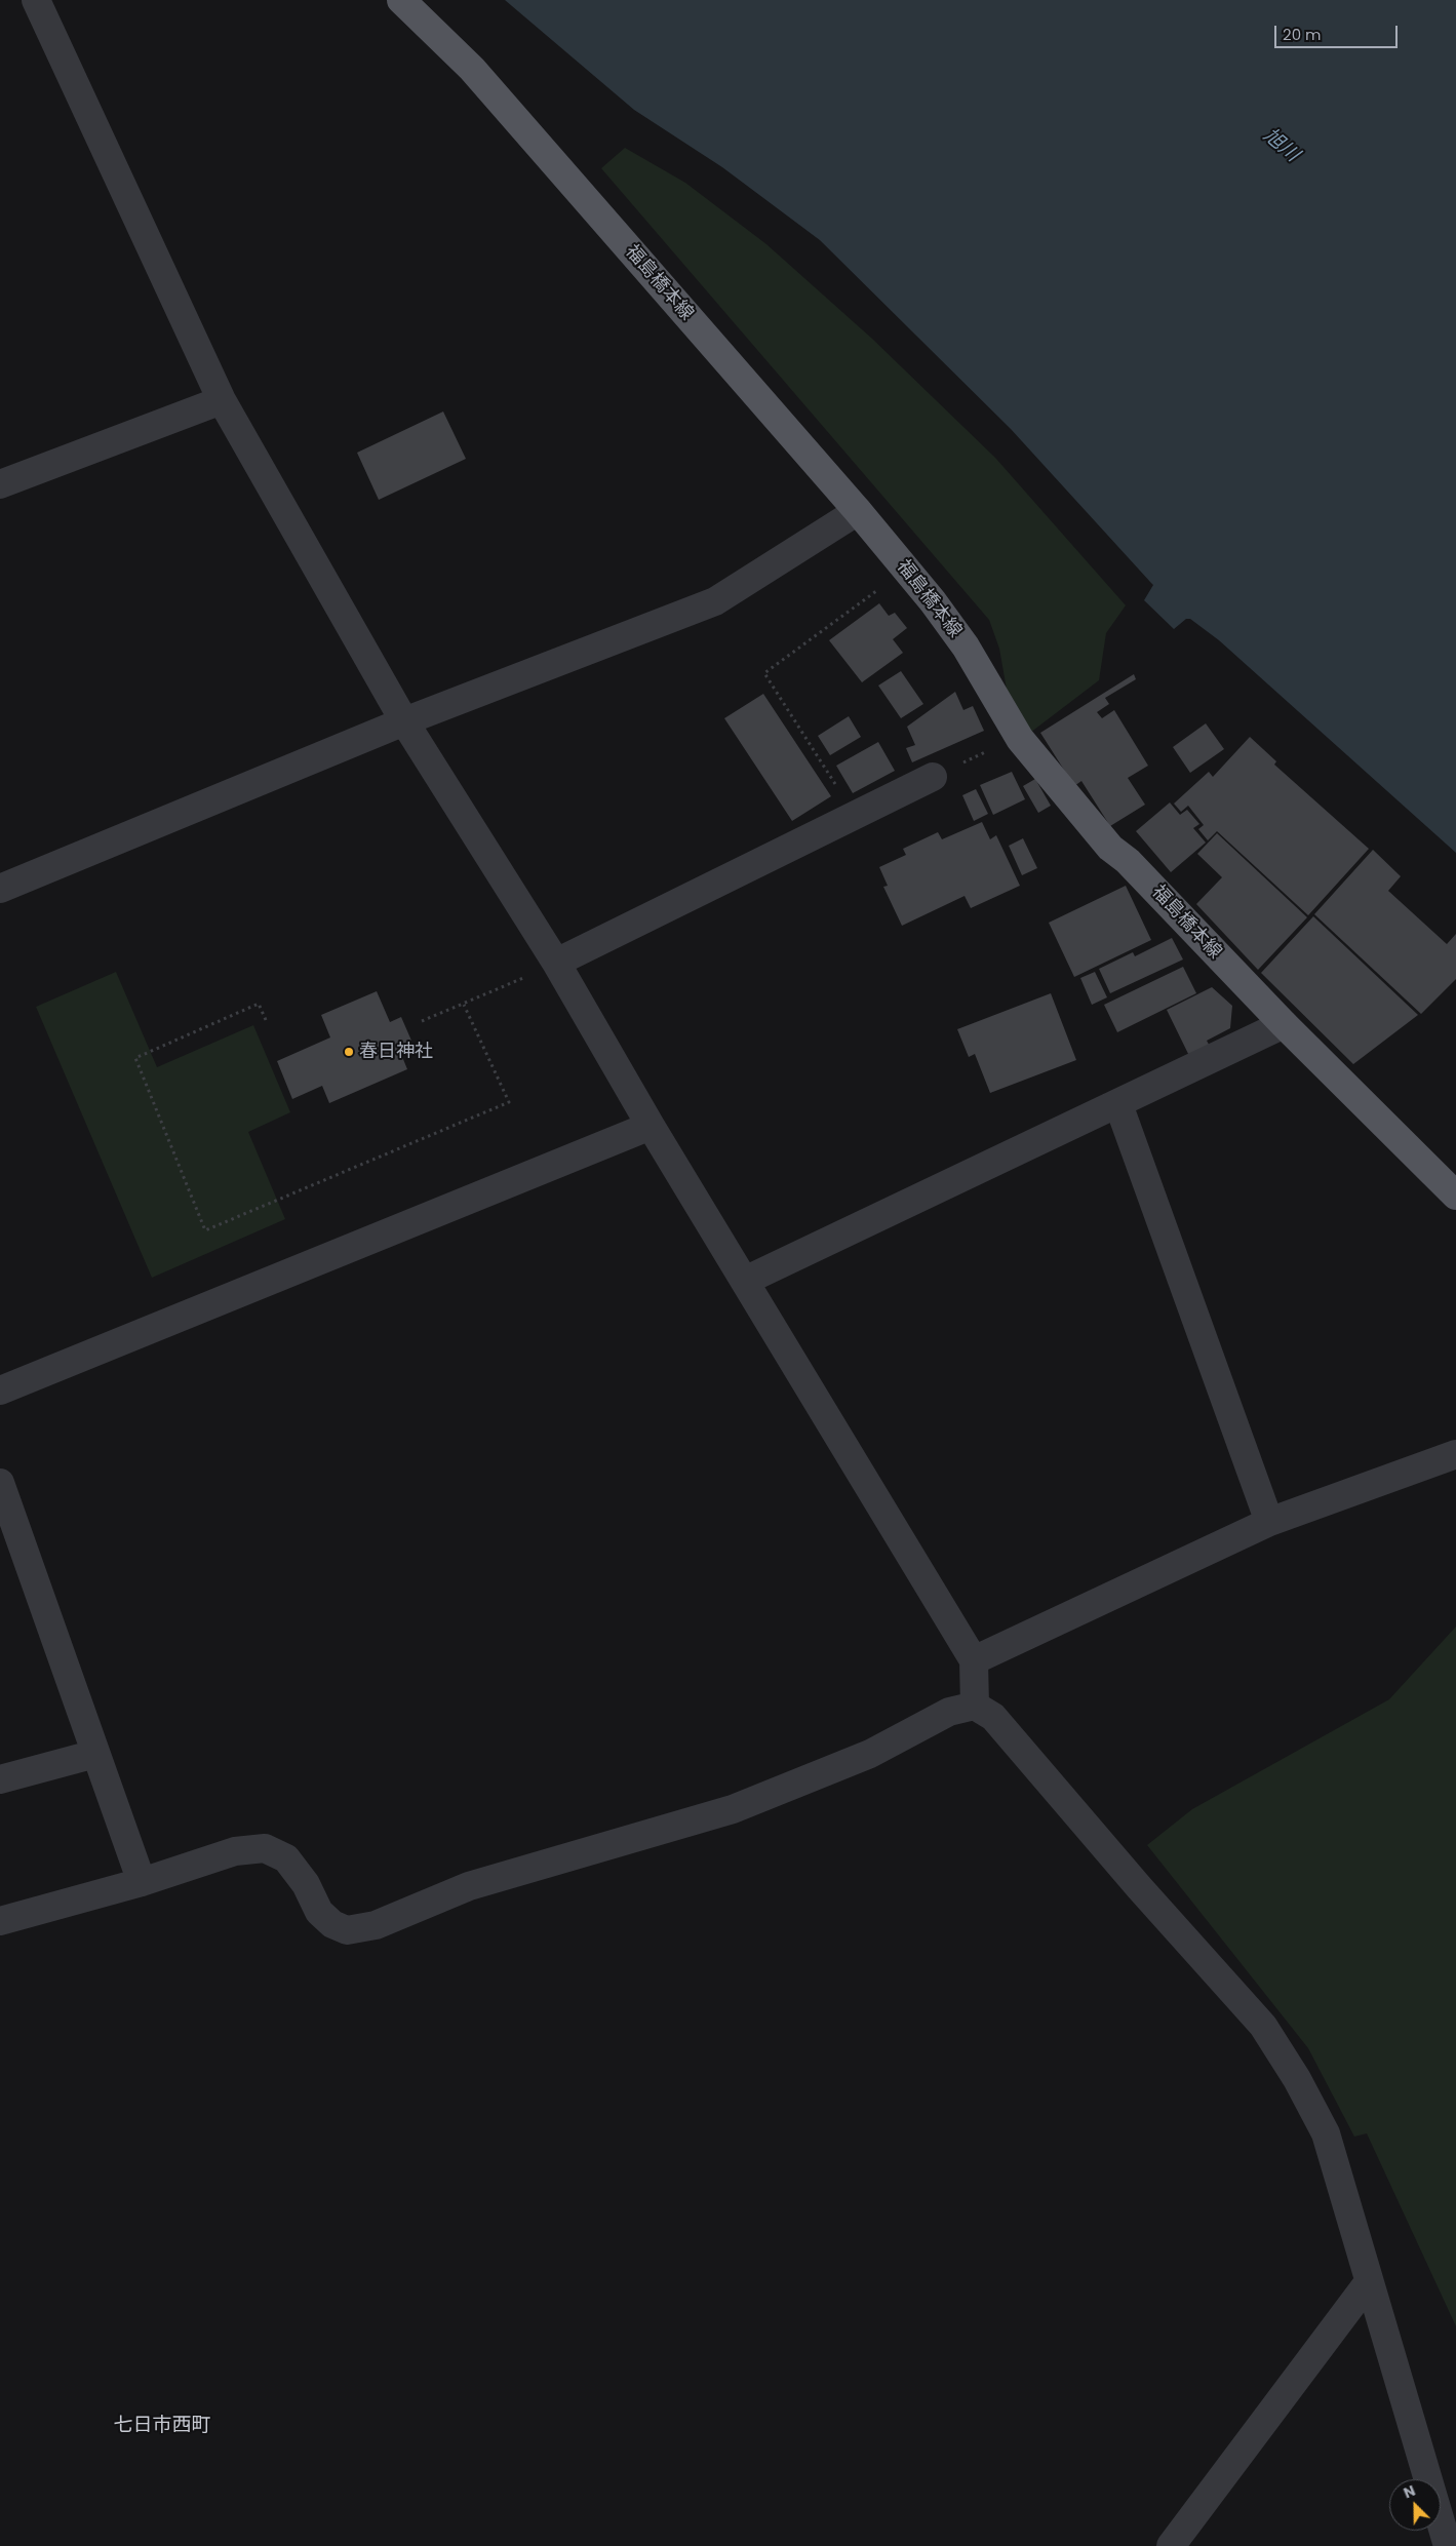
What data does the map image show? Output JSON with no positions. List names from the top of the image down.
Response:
{
  "streets": {
    "main road": ["福島橋本線"]
  },
  "districts": ["七日市西町"],
  "water": ["旭川"],
  "places": ["春日神社"],
  "scale_bar": "20 m",
  "north": "top left"
}
